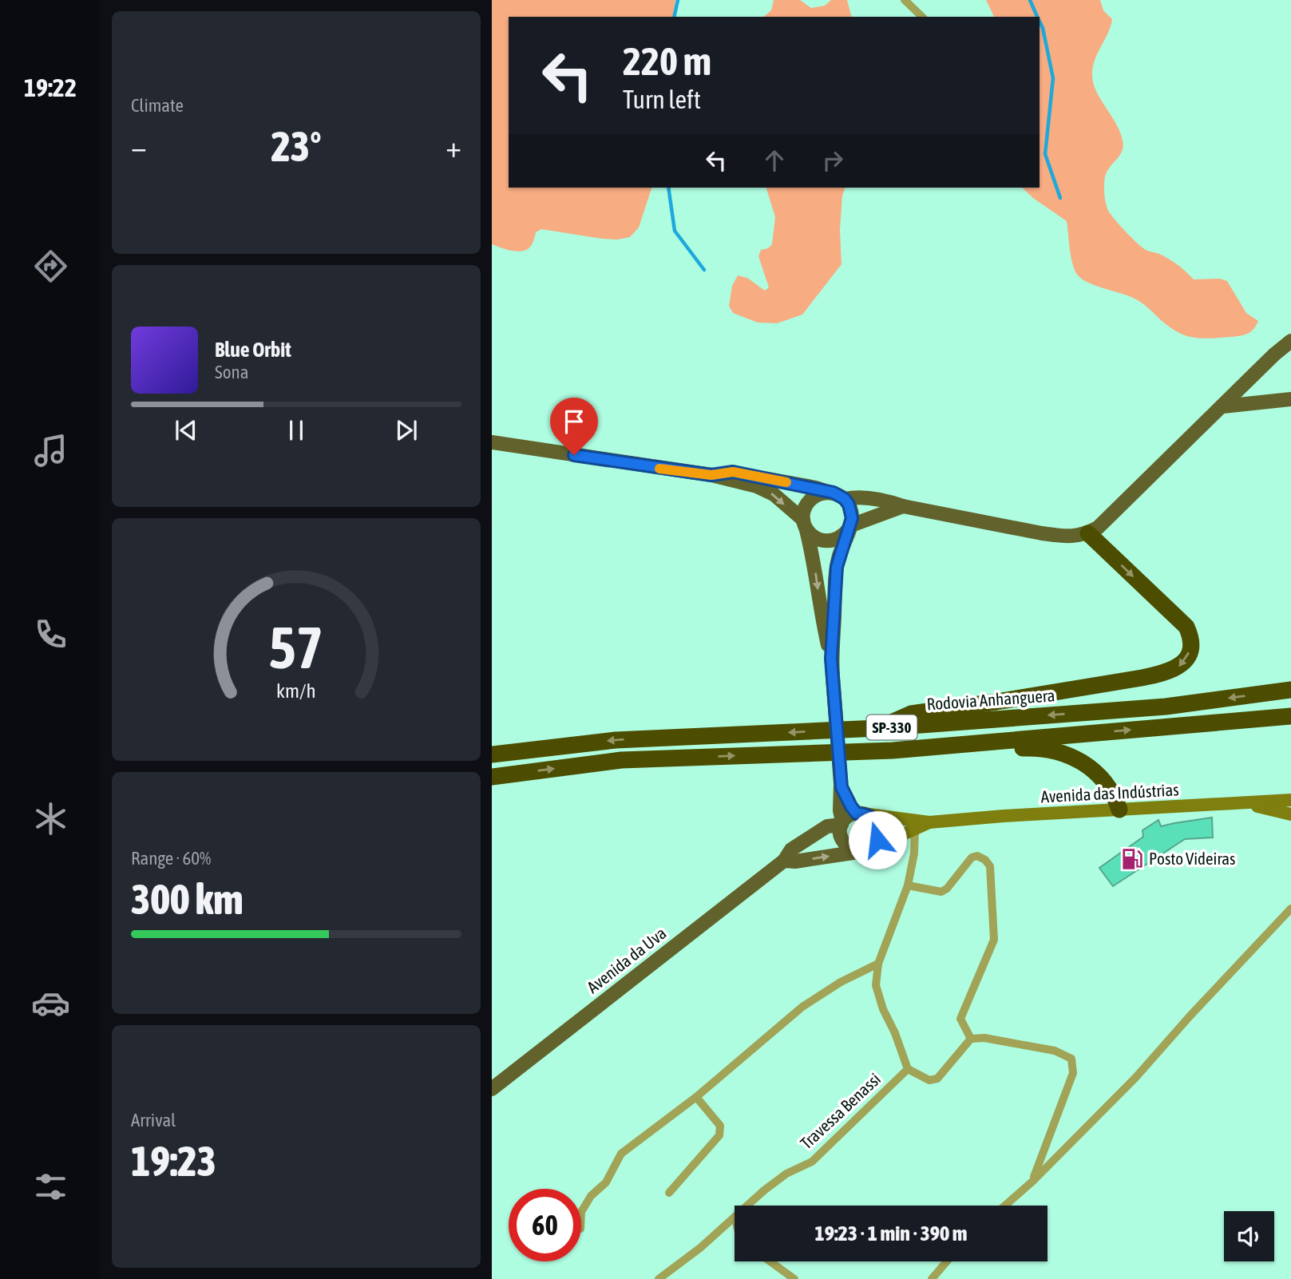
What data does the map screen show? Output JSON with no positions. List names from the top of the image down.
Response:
{
  "streets": {
    "highway": ["Rodovia Anhanguera", "SP-330"],
    "main road": ["Avenida das Indústrias", "Avenida da Uva"],
    "street": ["Travessa Benassi"]
  },
  "crossings": [
    ["Avenida das Indústrias", "Avenida da Uva"]
  ],
  "places": {
    "fuel station": ["Posto Videiras"]
  },
  "page": {
    "tabs": "19:22",
    "tile": [
      "Climate",
      ["Range · 60%", "300 km"],
      ["Arrival", "19:23"]
    ],
    "turn": ["220 m", "Turn left"],
    "heat": ["−", "23°", "+"],
    "song": ["Blue Orbit", "Sona"],
    "limit": "60",
    "trip": "19:23 · 1 min · 390 m",
    "gauge": ["57", "km/h"]
  }
}
